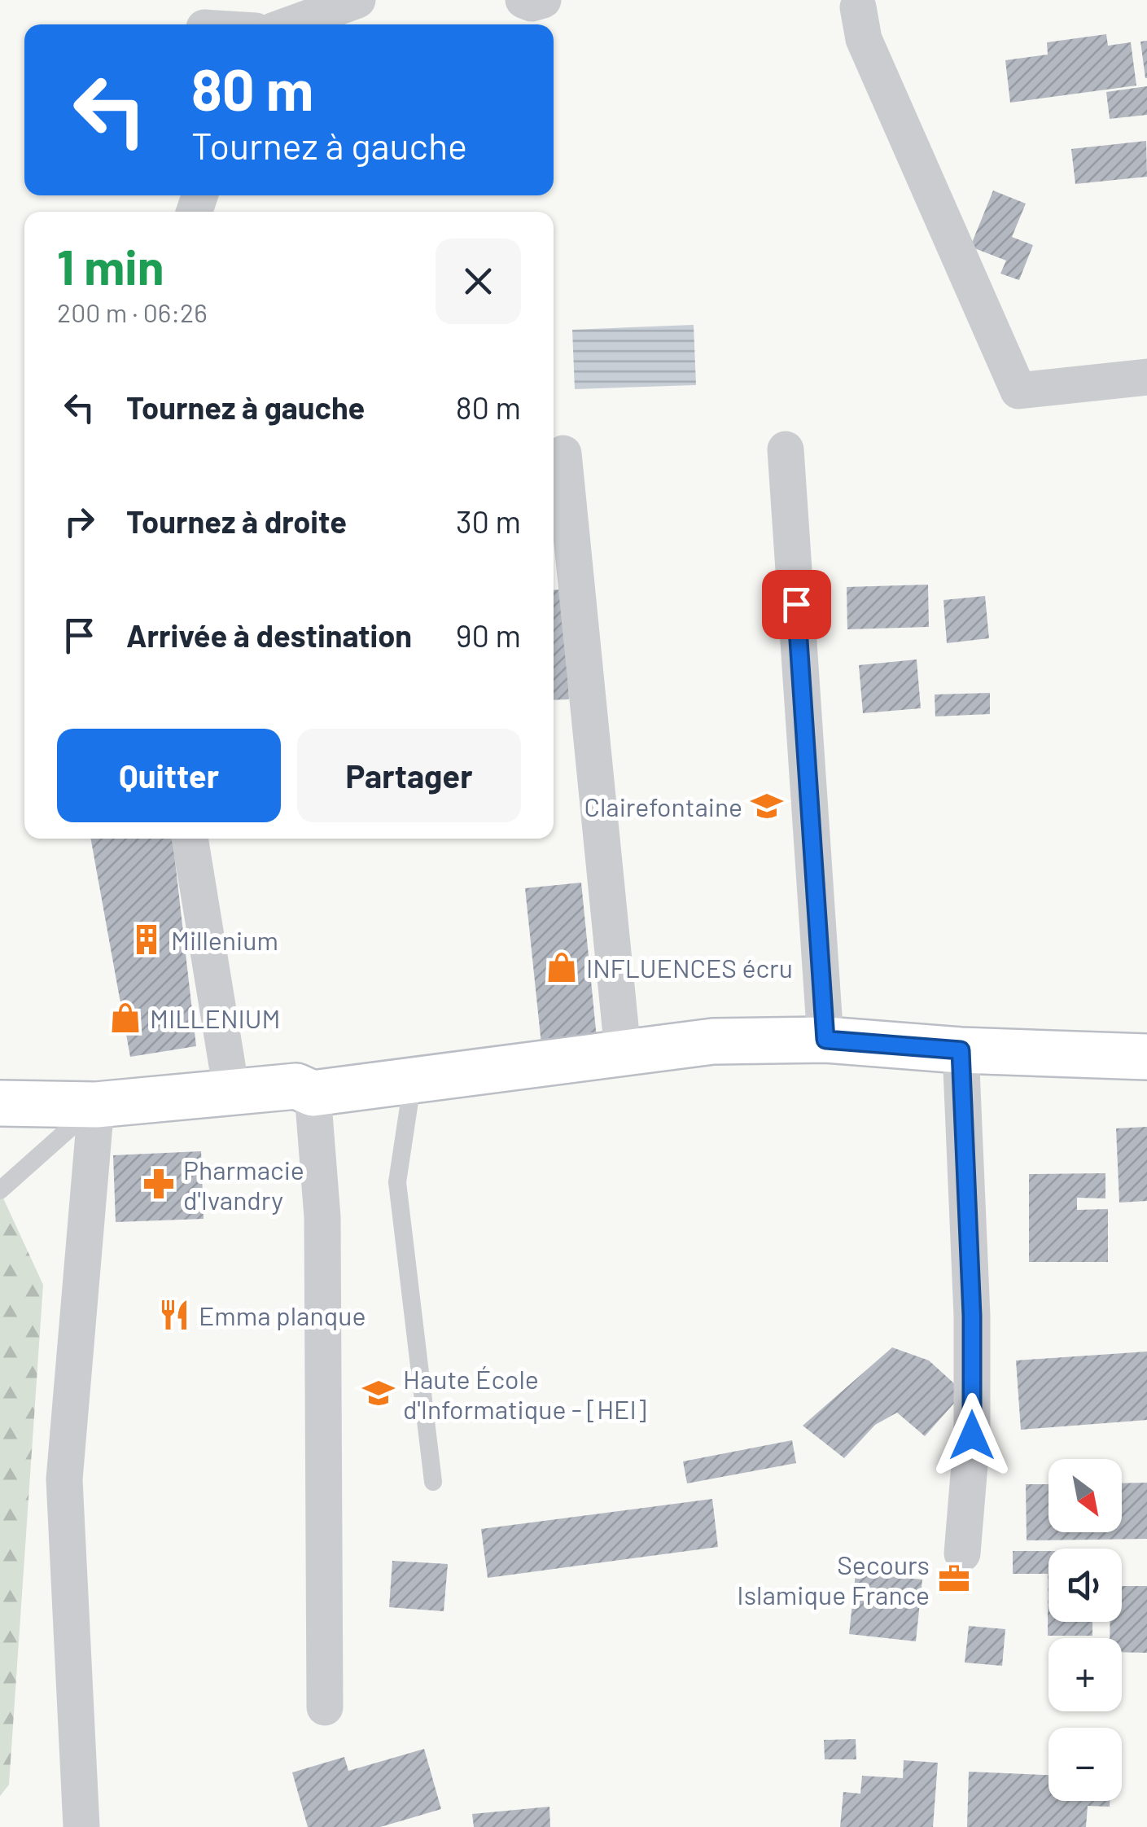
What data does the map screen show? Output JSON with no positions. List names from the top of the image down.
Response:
{
  "places": {
    "school or university": ["Clairefontaine", "Haute École d'Informatique - [HEI]"],
    "building": ["Millenium"],
    "shop": ["INFLUENCES écru", "MILLENIUM"],
    "pharmacy": ["Pharmacie d'Ivandry"],
    "restaurant": ["Emma planque"],
    "office": ["Secours Islamique France"]
  },
  "north": "bottom right",
  "page": {
    "turn": ["80 m", "Tournez à gauche"],
    "heading": ["1 min", "200 m · 06:26"],
    "list": [
      {
        "name": "Tournez à gauche",
        "value": "80 m"
      },
      {
        "name": "Tournez à droite",
        "value": "30 m"
      },
      {
        "name": "Arrivée à destination",
        "value": "90 m"
      }
    ],
    "buttons": ["Quitter", "Partager"],
    "map_buttons": ["+", "−"]
  }
}
